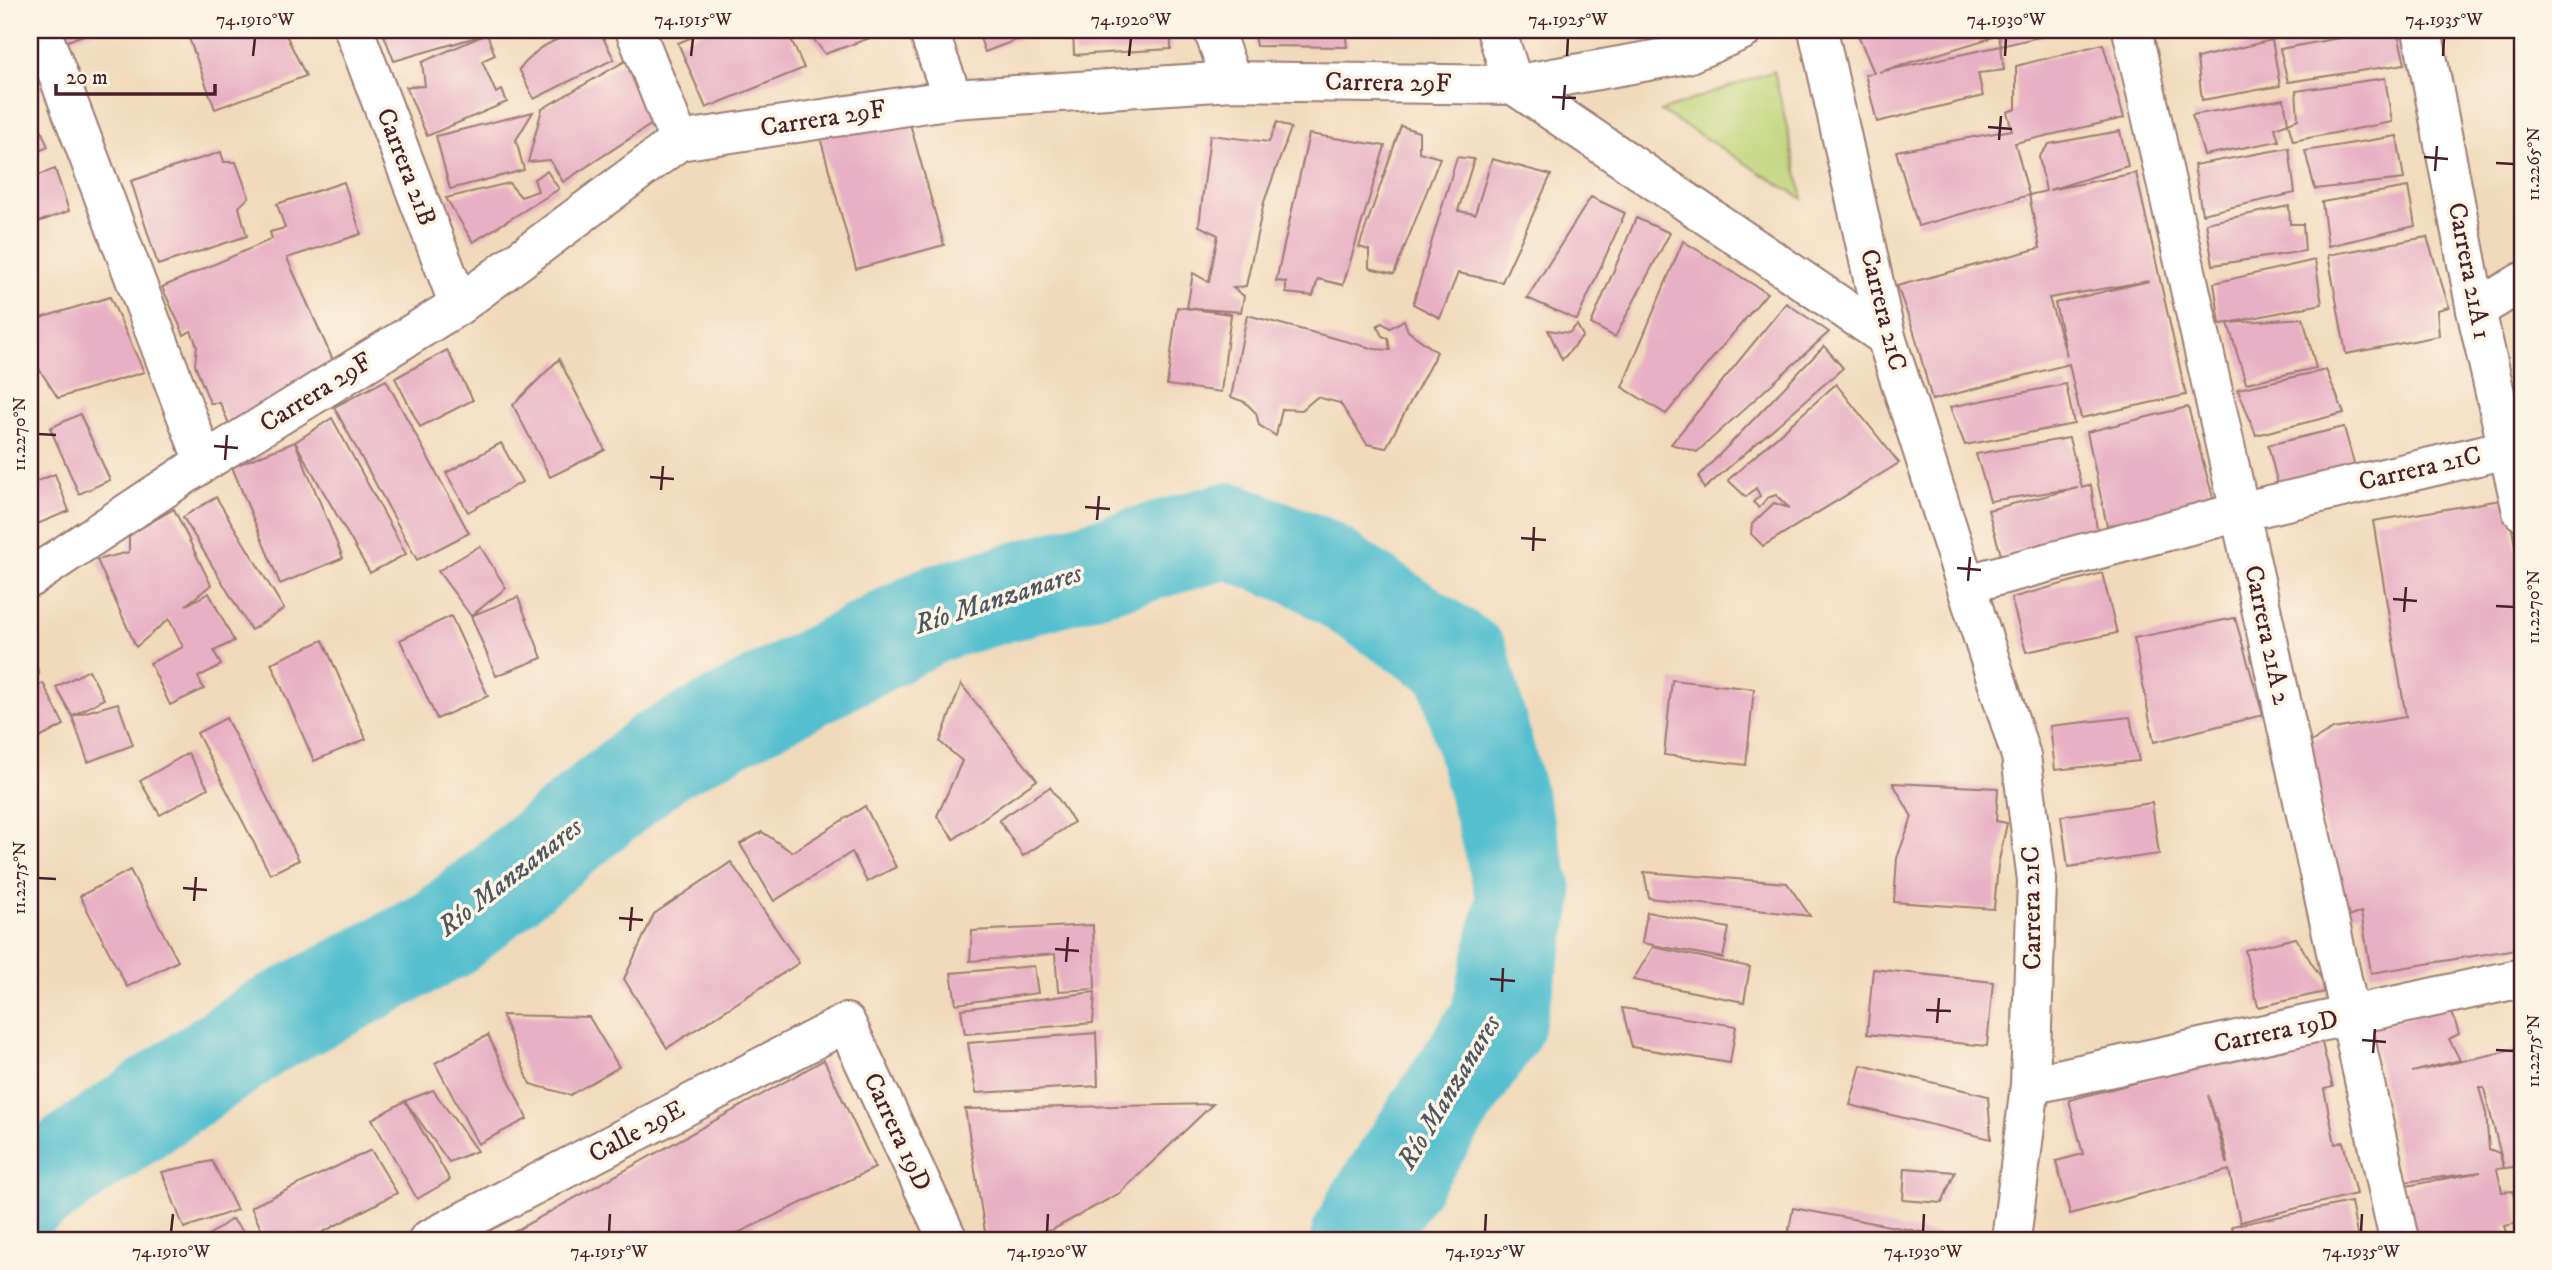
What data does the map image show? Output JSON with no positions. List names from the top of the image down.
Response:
{
  "streets": {
    "street": [
      "Carrera 29F",
      "Carrera 21B",
      "Carrera 21A 1",
      "Carrera 21C",
      "Carrera 21A 2",
      "Carrera 19D",
      "Calle 29E"
    ]
  },
  "crossings": [
    ["Carrera 29F", "Carrera 21B"],
    ["Carrera 21A 1", "Carrera 21C"],
    ["Carrera 21C", "Carrera 21A 2"],
    ["Carrera 21C", "Carrera 19D"],
    ["Carrera 21A 2", "Carrera 19D"],
    ["Carrera 19D", "Calle 29E"]
  ],
  "water": ["Río Manzanares"],
  "scale_bar": "20 m",
  "coordinates": [
    "74.1910°W",
    "74.1915°W",
    "74.1920°W",
    "74.1925°W",
    "74.1930°W",
    "74.1935°W",
    "11.2265°N",
    "11.2270°N",
    "11.2275°N"
  ]
}
